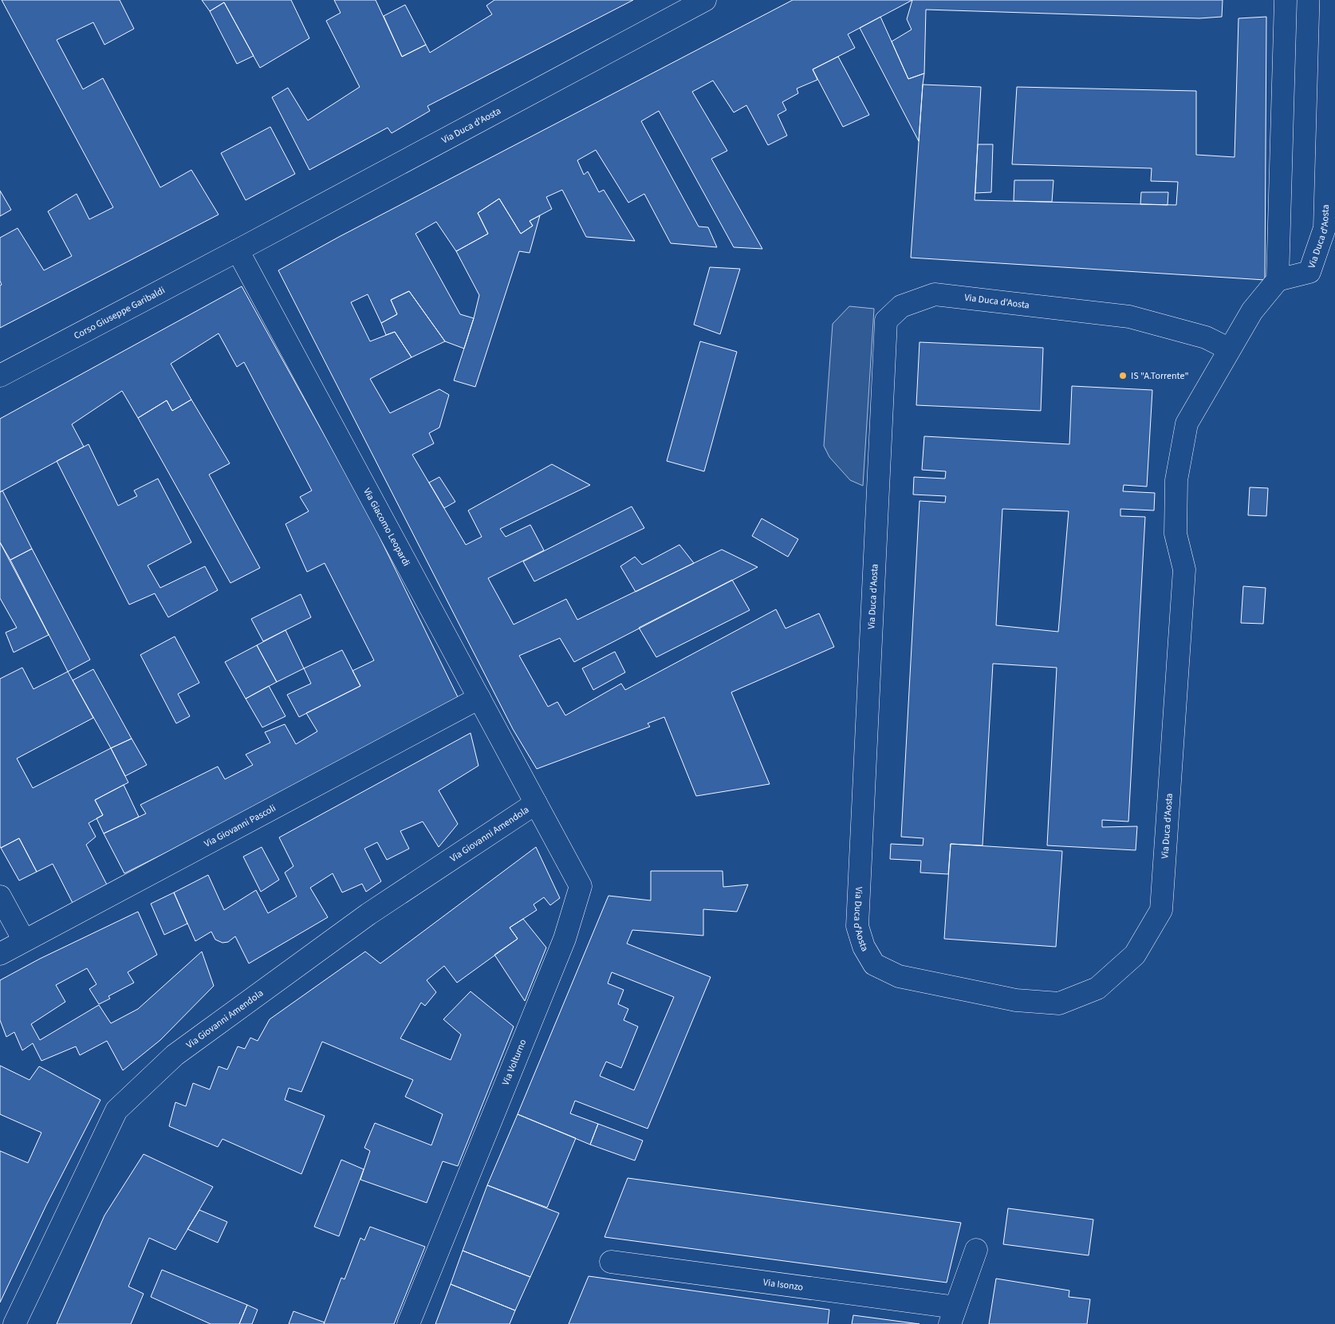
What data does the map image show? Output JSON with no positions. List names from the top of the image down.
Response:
{
  "streets": {
    "street": [
      "Via Duca d'Aosta",
      "Corso Giuseppe Garibaldi",
      "Via Giacomo Leopardi",
      "Via Giovanni Pascoli",
      "Via Giovanni Amendola",
      "Via Volturno",
      "Via Isonzo"
    ]
  },
  "crossings": [
    ["Via Duca d'Aosta", "Corso Giuseppe Garibaldi"],
    ["Via Duca d'Aosta", "Via Giacomo Leopardi"],
    ["Corso Giuseppe Garibaldi", "Via Giacomo Leopardi"],
    ["Via Giacomo Leopardi", "Via Giovanni Pascoli"],
    ["Via Giacomo Leopardi", "Via Giovanni Amendola"],
    ["Via Giacomo Leopardi", "Via Volturno"],
    ["Via Giovanni Amendola", "Via Volturno"]
  ],
  "places": ["IS \"A.Torrente\""]
}
